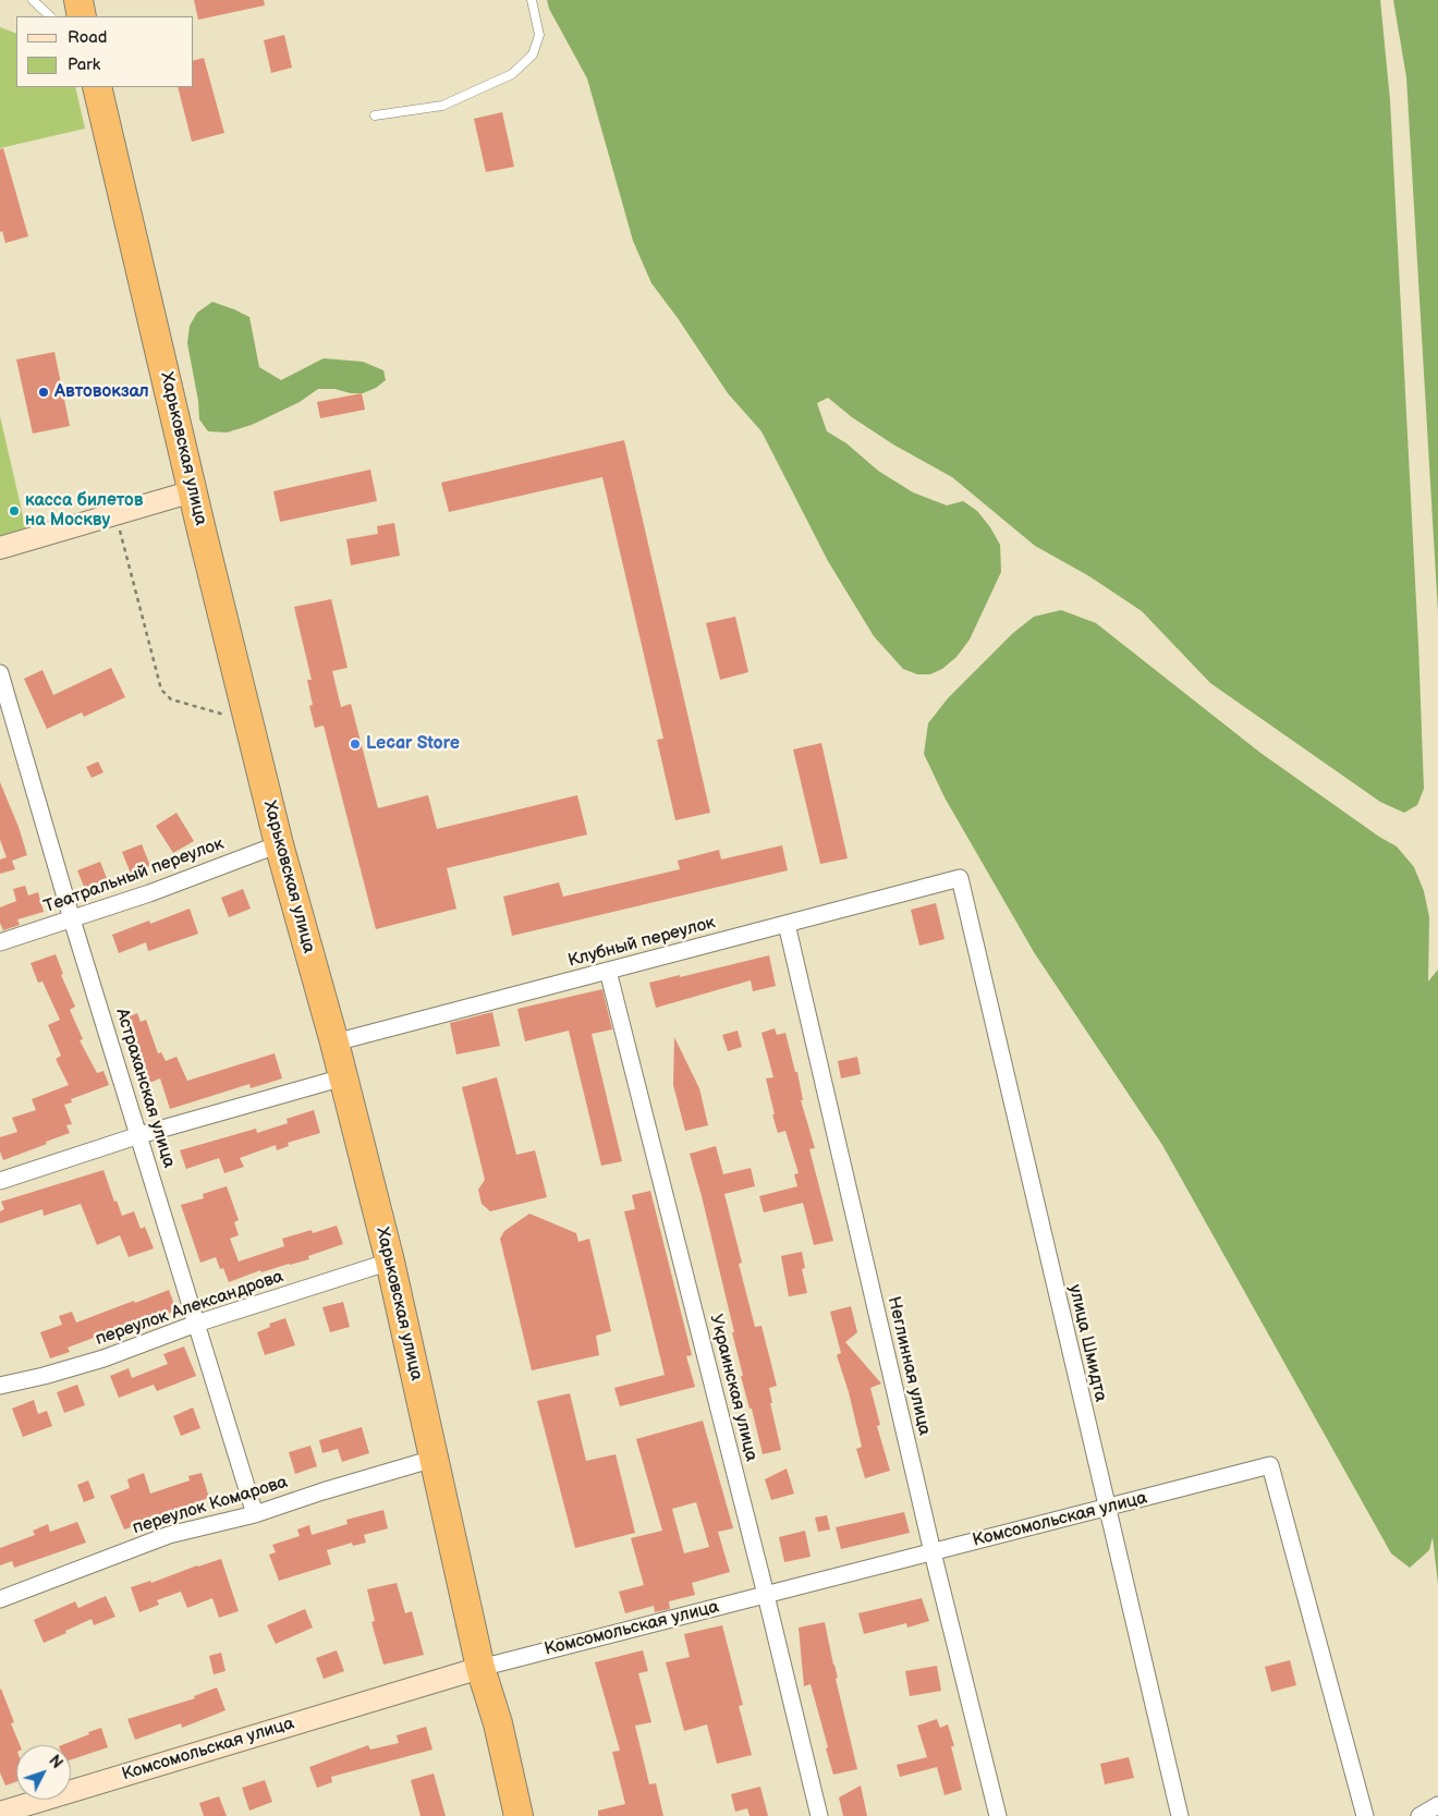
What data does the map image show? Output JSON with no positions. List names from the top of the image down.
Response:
{
  "streets": {
    "highway": ["Харьковская улица"],
    "main road": ["Комсомольская улица"],
    "street": [
      "Театральный переулок",
      "Клубный переулок",
      "Астраханская улица",
      "переулок Александрова",
      "улица Шмидта",
      "Неглинная улица",
      "Украинская улица",
      "переулок Комарова"
    ]
  },
  "crossings": [
    ["Харьковская улица", "Театральный переулок"],
    ["Харьковская улица", "Клубный переулок"],
    ["Харьковская улица", "переулок Александрова"],
    ["Харьковская улица", "переулок Комарова"],
    ["Харьковская улица", "Комсомольская улица"],
    ["Театральный переулок", "Астраханская улица"],
    ["Клубный переулок", "улица Шмидта"],
    ["Клубный переулок", "Неглинная улица"],
    ["Клубный переулок", "Украинская улица"],
    ["Астраханская улица", "переулок Александрова"],
    ["Астраханская улица", "переулок Комарова"],
    ["улица Шмидта", "Комсомольская улица"],
    ["Неглинная улица", "Комсомольская улица"],
    ["Украинская улица", "Комсомольская улица"]
  ],
  "places": ["Автовокзал", "касса билетов на Москву", "Lecar Store"],
  "legend": ["Road", "Park"],
  "north": "top right"
}
